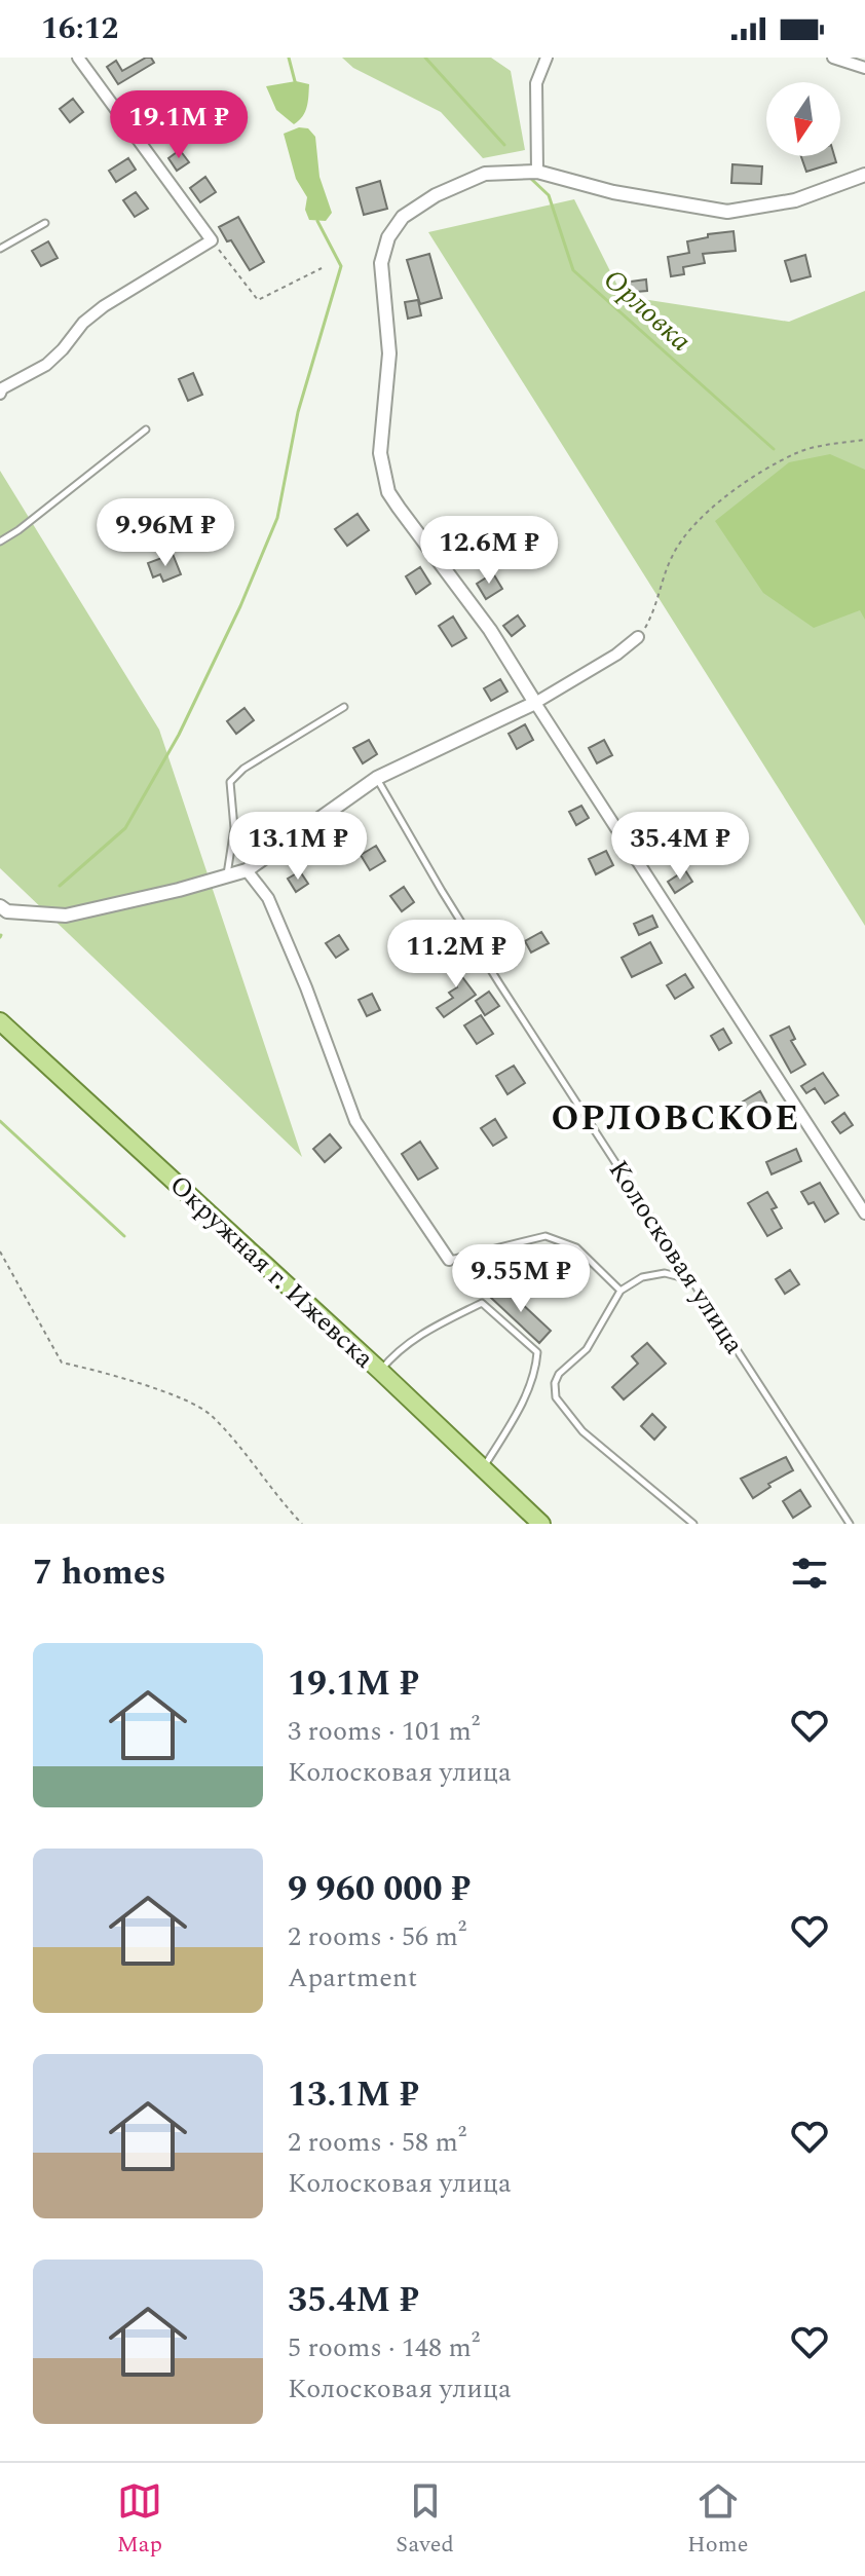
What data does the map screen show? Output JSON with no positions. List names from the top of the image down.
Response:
{
  "streets": {
    "main road": ["Окружная г. Ижевска"],
    "lane": ["Колосковая улица"]
  },
  "districts": ["ОРЛОВСКОЕ"],
  "water": ["Орловка"],
  "north": "bottom",
  "page": {
    "status": "16:12",
    "price": [
      "19.1M ₽",
      "9.96M ₽",
      "12.6M ₽",
      "13.1M ₽",
      "35.4M ₽",
      "11.2M ₽",
      "9.55M ₽"
    ],
    "heading": "7 homes",
    "list": [
      {
        "name": "19.1M ₽",
        "note": "3 rooms · 101 m² · Колосковая улица"
      },
      {
        "name": "9 960 000 ₽",
        "note": "2 rooms · 56 m² · Apartment"
      },
      {
        "name": "13.1M ₽",
        "note": "2 rooms · 58 m² · Колосковая улица"
      },
      {
        "name": "35.4M ₽",
        "note": "5 rooms · 148 m² · Колосковая улица"
      }
    ],
    "tabs": ["Map", "Saved", "Home"]
  }
}
